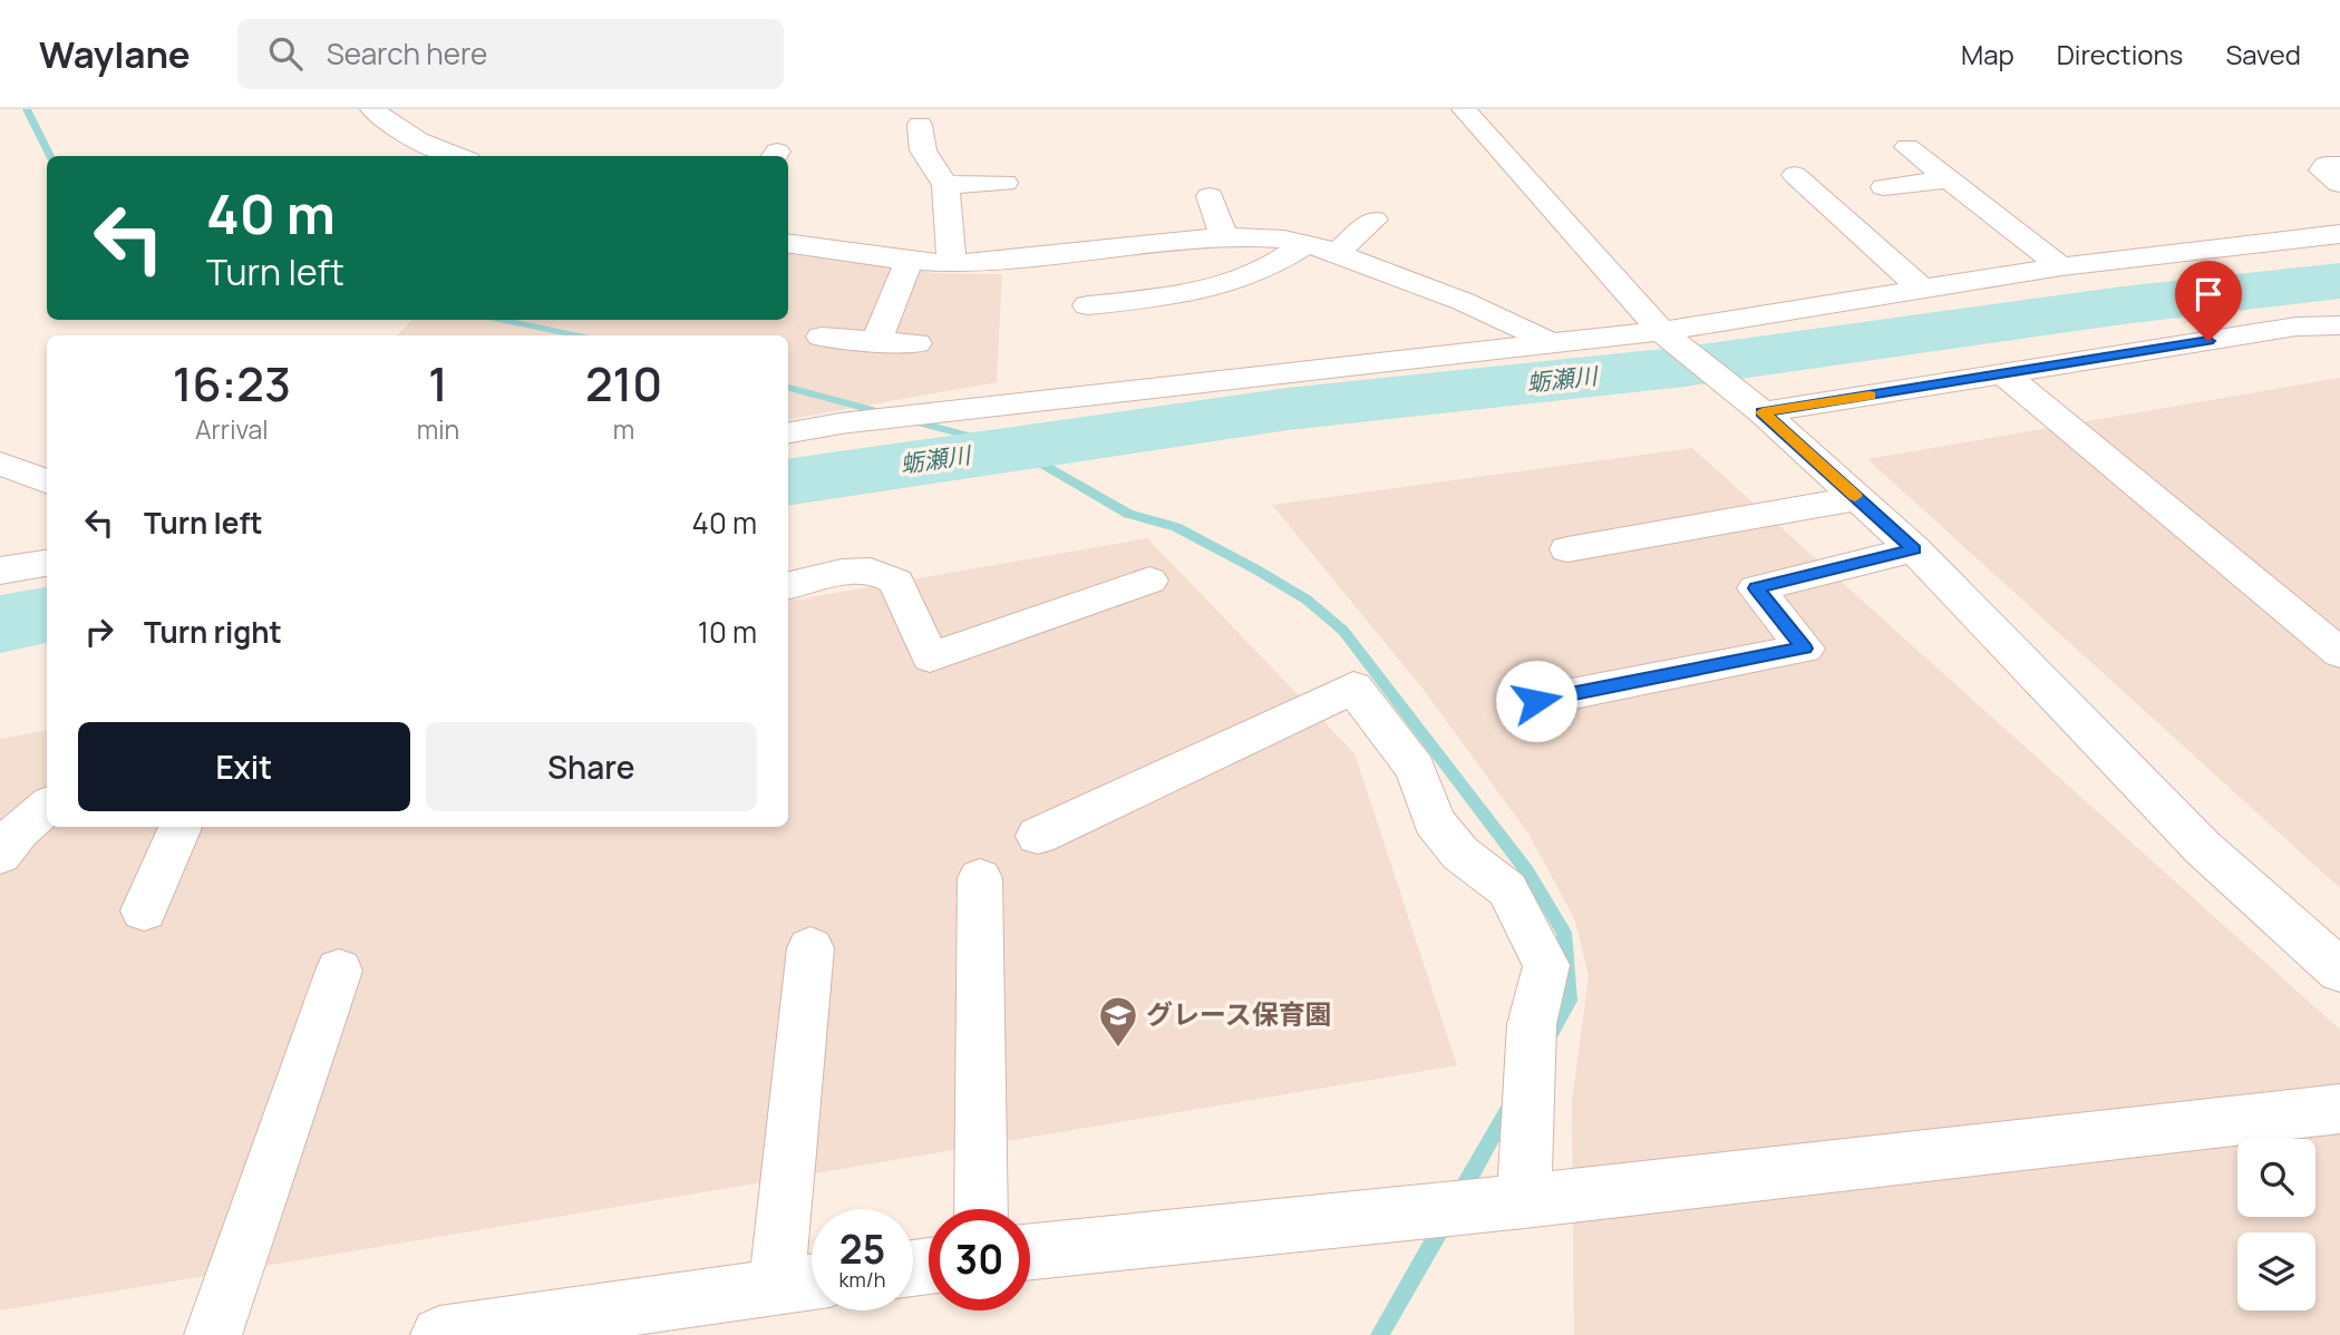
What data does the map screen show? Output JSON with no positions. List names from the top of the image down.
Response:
{
  "water": ["蛎瀬川"],
  "places": {
    "school or university": ["グレース保育園"]
  },
  "page": {
    "header": "Waylane",
    "search": "Search here",
    "nav": ["Map", "Directions", "Saved"],
    "turn": ["40 m", "Turn left"],
    "eta": [
      "16:23",
      "Arrival",
      "1",
      "min",
      "210",
      "m"
    ],
    "list": [
      {
        "name": "Turn left",
        "value": "40 m"
      },
      {
        "name": "Turn right",
        "value": "10 m"
      }
    ],
    "buttons": ["Exit", "Share"],
    "speed": "25 km/h",
    "limit": "30"
  }
}
